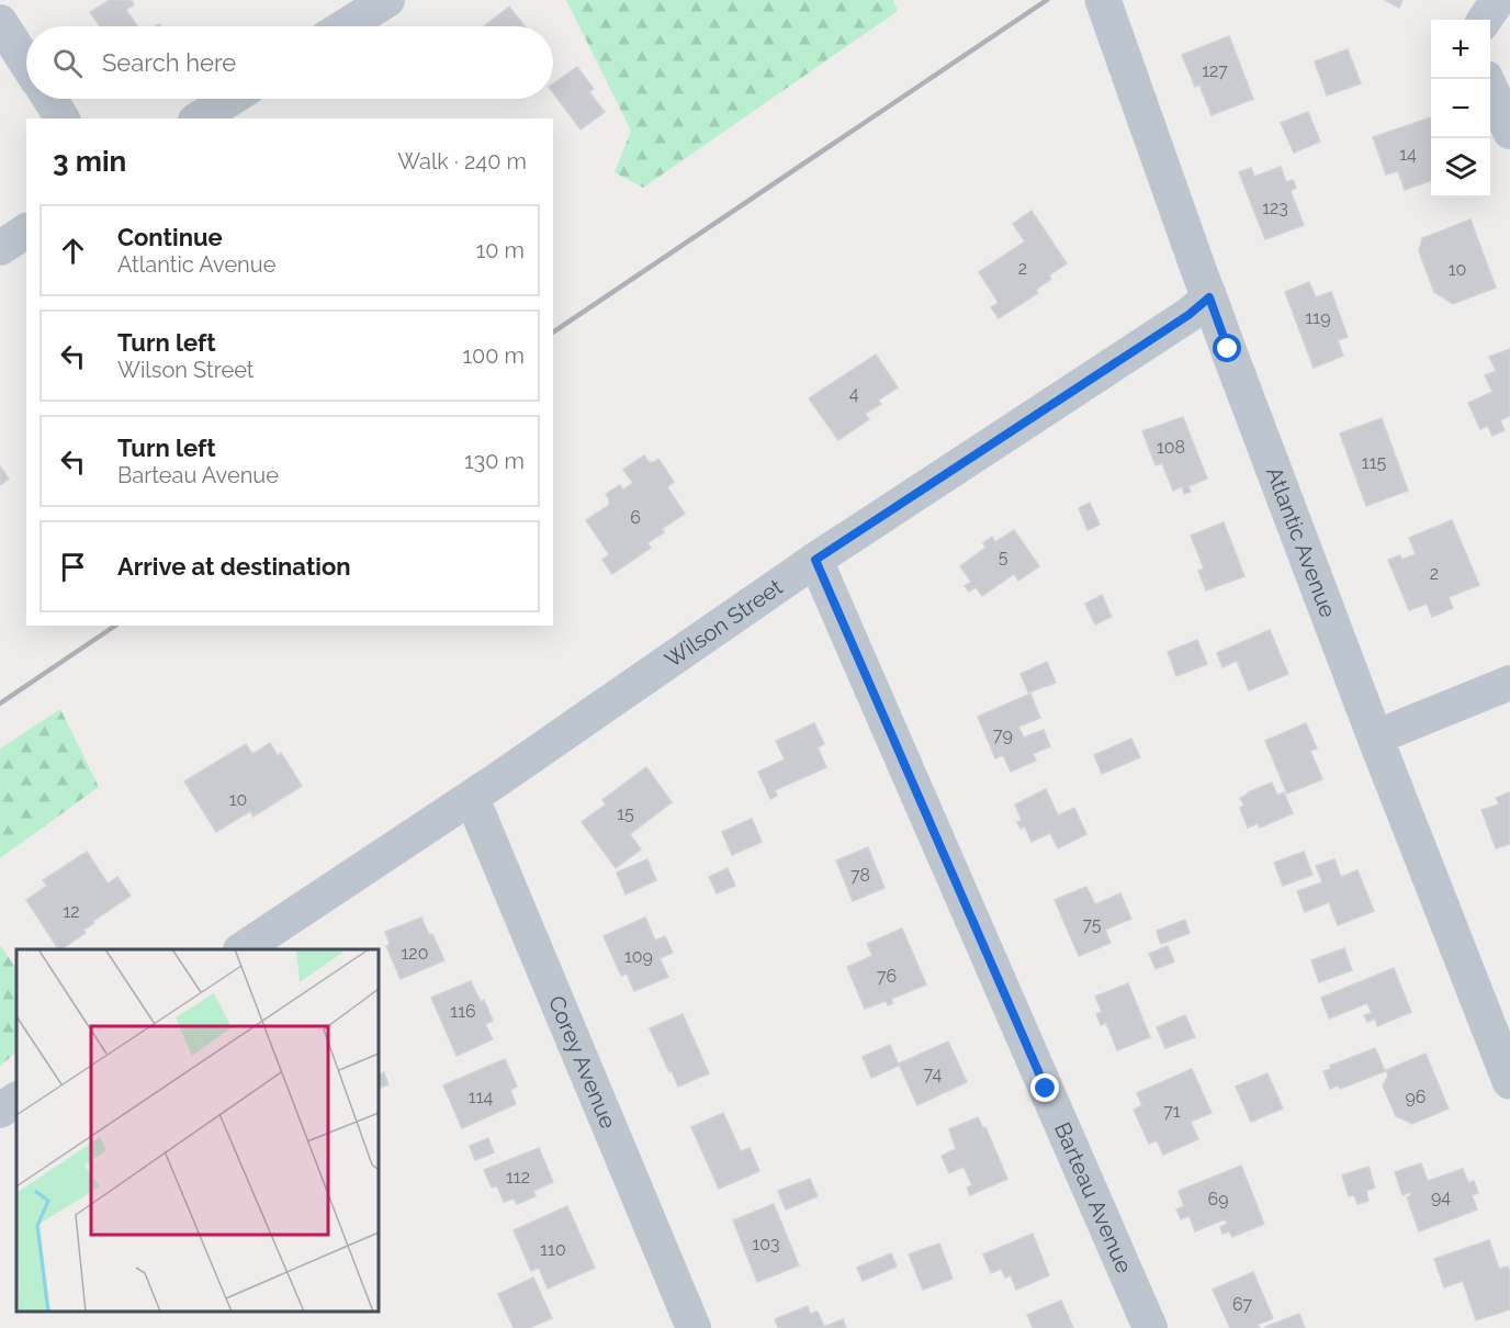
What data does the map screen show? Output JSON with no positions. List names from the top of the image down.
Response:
{
  "streets": {
    "street": [
      "Atlantic Avenue",
      "Wilson Street",
      "Corey Avenue",
      "Barteau Avenue"
    ]
  },
  "crossings": [
    ["Atlantic Avenue", "Wilson Street"],
    ["Wilson Street", "Corey Avenue"],
    ["Wilson Street", "Barteau Avenue"]
  ],
  "house_numbers": [
    "127",
    "14",
    "123",
    "2",
    "10",
    "119",
    "4",
    "108",
    "115",
    "6",
    "5",
    "2",
    "79",
    "10",
    "15",
    "78",
    "12",
    "75",
    "120",
    "109",
    "76",
    "116",
    "74",
    "114",
    "96",
    "71",
    "112",
    "94",
    "69",
    "103",
    "110",
    "67"
  ],
  "page": {
    "map_buttons": ["+", "−"],
    "search": "Search here",
    "heading": ["3 min", "Walk · 240 m"],
    "list": [
      ["Continue", "Atlantic Avenue", "10 m"],
      ["Turn left", "Wilson Street", "100 m"],
      ["Turn left", "Barteau Avenue", "130 m"],
      "Arrive at destination"
    ]
  }
}
